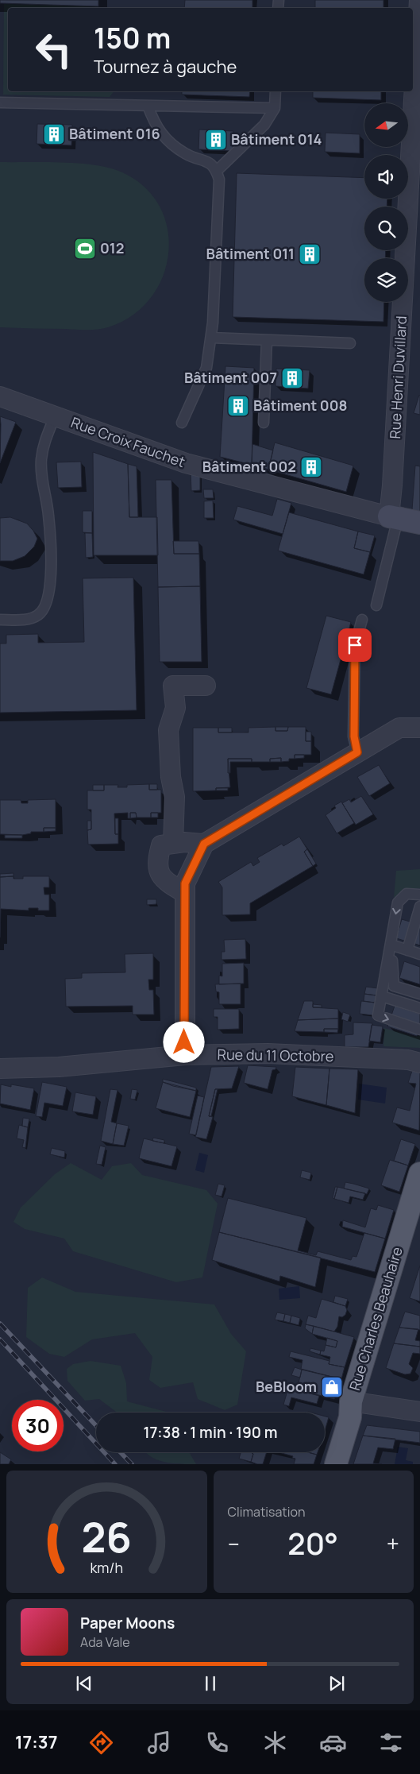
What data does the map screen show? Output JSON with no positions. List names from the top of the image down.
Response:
{
  "streets": {
    "main road": ["Rue Charles Beauhaire"],
    "street": ["Rue Henri Duvillard", "Rue Croix Fauchet", "Rue du 11 Octobre"]
  },
  "crossings": [
    ["Rue Henri Duvillard", "Rue Croix Fauchet"]
  ],
  "places": {
    "building": [
      "Bâtiment 016",
      "Bâtiment 014",
      "Bâtiment 011",
      "Bâtiment 007",
      "Bâtiment 008",
      "Bâtiment 002"
    ],
    "sports": ["012"],
    "shop": ["BeBloom"]
  },
  "north": "left",
  "page": {
    "turn": ["150 m", "Tournez à gauche"],
    "limit": "30",
    "trip": "17:38 · 1 min · 190 m",
    "tile": "Climatisation",
    "heat": ["−", "20°", "+"],
    "song": ["Paper Moons", "Ada Vale"],
    "tabs": "17:37",
    "gauge": ["26", "km/h"]
  }
}
